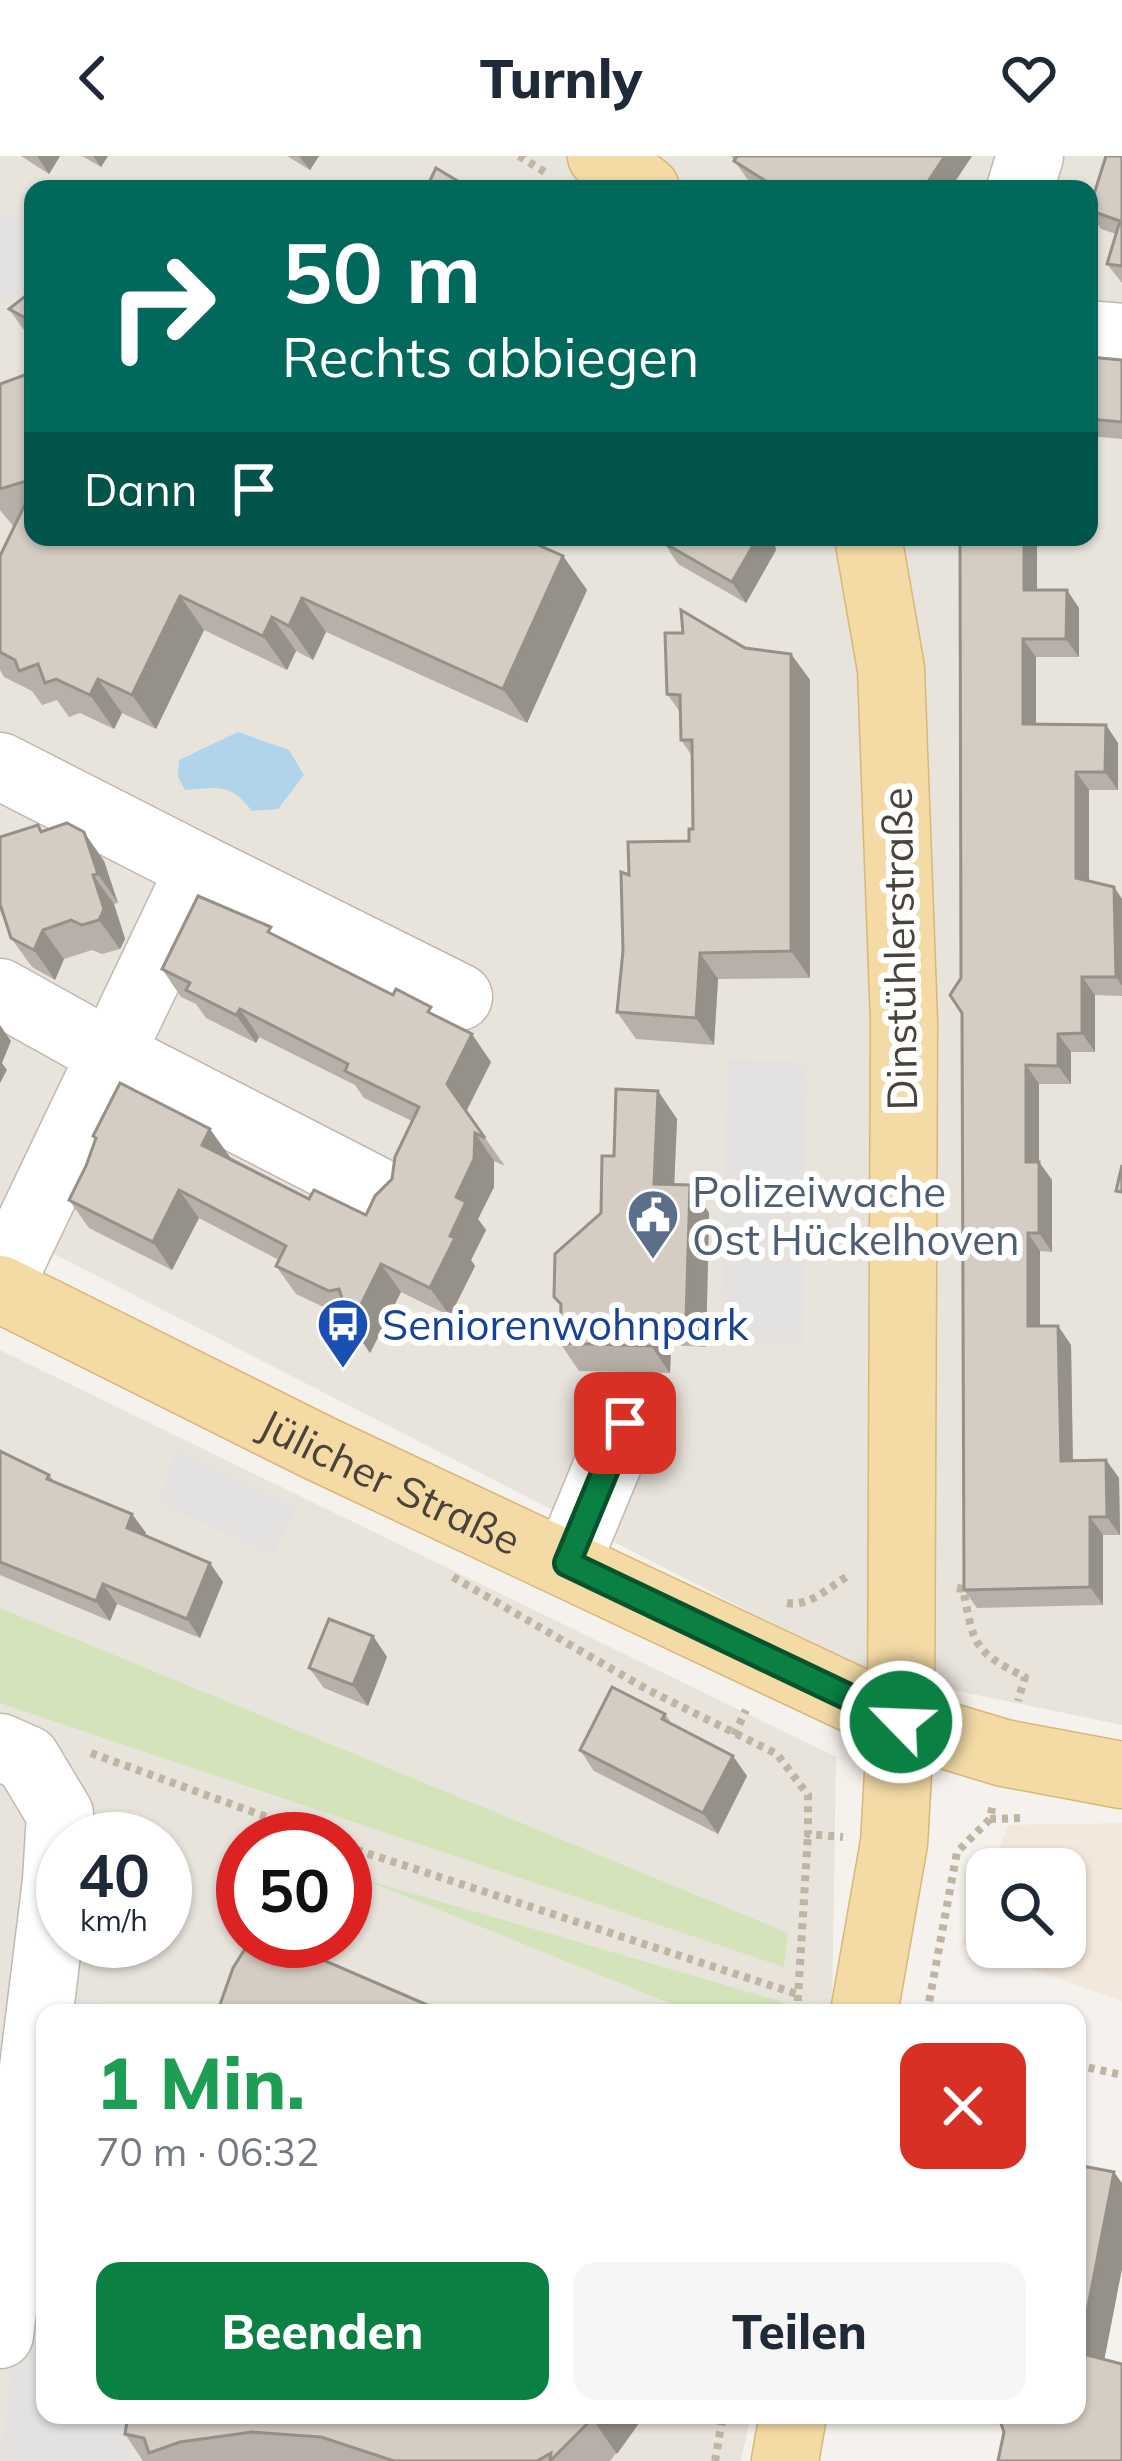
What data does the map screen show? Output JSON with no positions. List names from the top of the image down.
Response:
{
  "streets": {
    "main road": ["Dinstühlerstraße", "Jülicher Straße"]
  },
  "crossings": [
    ["Dinstühlerstraße", "Jülicher Straße"]
  ],
  "places": {
    "public building": ["Polizeiwache Ost Hückelhoven"],
    "bus stop": ["Seniorenwohnpark"]
  },
  "page": {
    "header": "Turnly",
    "turn": ["50 m", "Rechts abbiegen"],
    "then": "Dann",
    "speed": "40 km/h",
    "limit": "50",
    "heading": ["1 Min.", "70 m · 06:32"],
    "buttons": ["Beenden", "Teilen"]
  }
}
